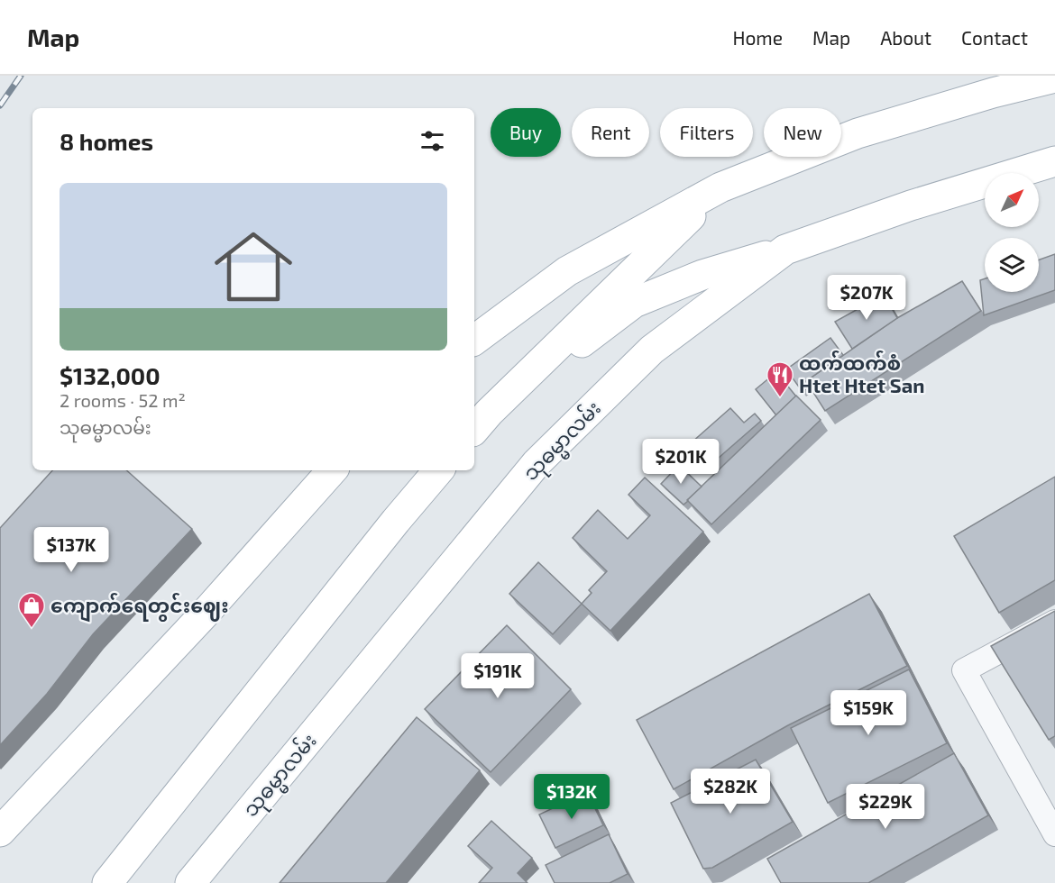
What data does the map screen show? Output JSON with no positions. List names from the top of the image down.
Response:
{
  "streets": {
    "main road": ["သုဓမ္မာလမ်း"]
  },
  "places": {
    "restaurant": ["ထက်ထက်စံ Htet Htet San"],
    "shop": ["ကျောက်ရေတွင်းဈေး"]
  },
  "north": "top right",
  "page": {
    "header": "Map",
    "nav": [
      "Home",
      "Map",
      "About",
      "Contact"
    ],
    "chip": [
      "Buy",
      "Rent",
      "Filters",
      "New"
    ],
    "heading": "8 homes",
    "list": [
      {
        "name": "$132,000",
        "note": "2 rooms · 52 m² · သုဓမ္မာလမ်း"
      }
    ],
    "price": [
      "$207K",
      "$201K",
      "$137K",
      "$191K",
      "$159K",
      "$282K",
      "$132K",
      "$229K"
    ]
  }
}
